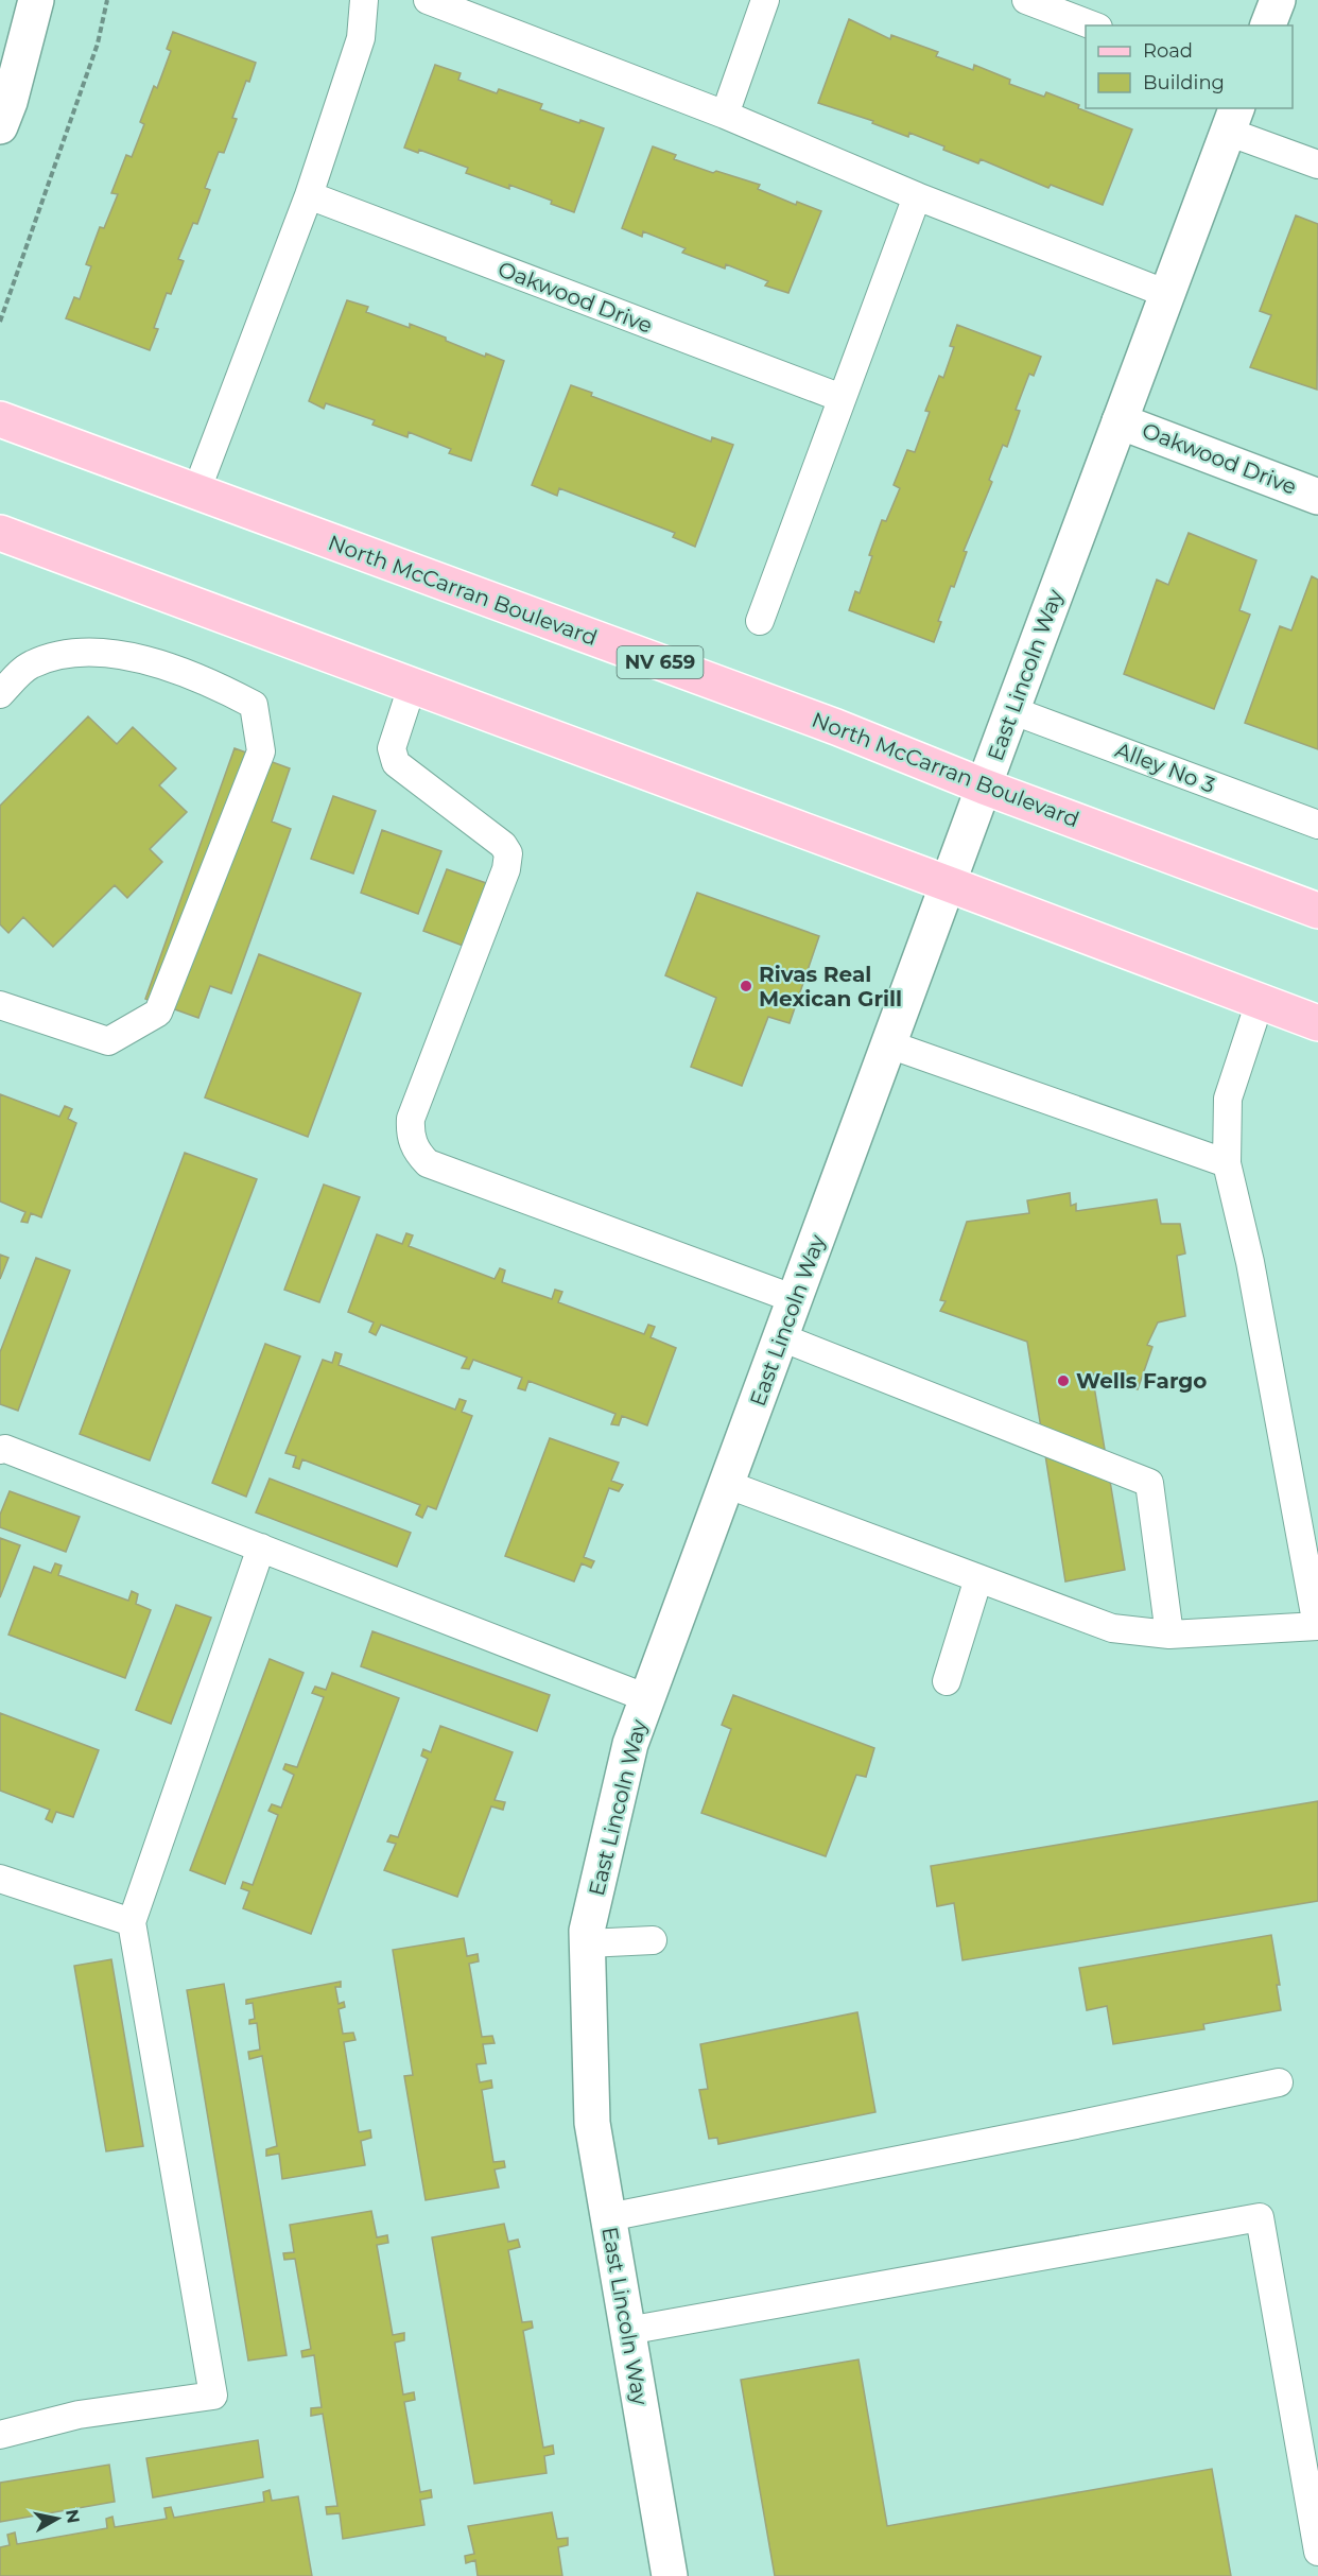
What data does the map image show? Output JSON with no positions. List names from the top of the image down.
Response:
{
  "streets": {
    "main road": ["North McCarran Boulevard", "NV 659"],
    "street": ["Oakwood Drive", "East Lincoln Way"],
    "lane": ["Alley No 3"]
  },
  "crossings": [
    ["Oakwood Drive", "East Lincoln Way"],
    ["North McCarran Boulevard", "East Lincoln Way"],
    ["East Lincoln Way", "Alley No 3"]
  ],
  "places": ["Rivas Real Mexican Grill", "Wells Fargo"],
  "legend": ["Road", "Building"],
  "north": "right"
}
